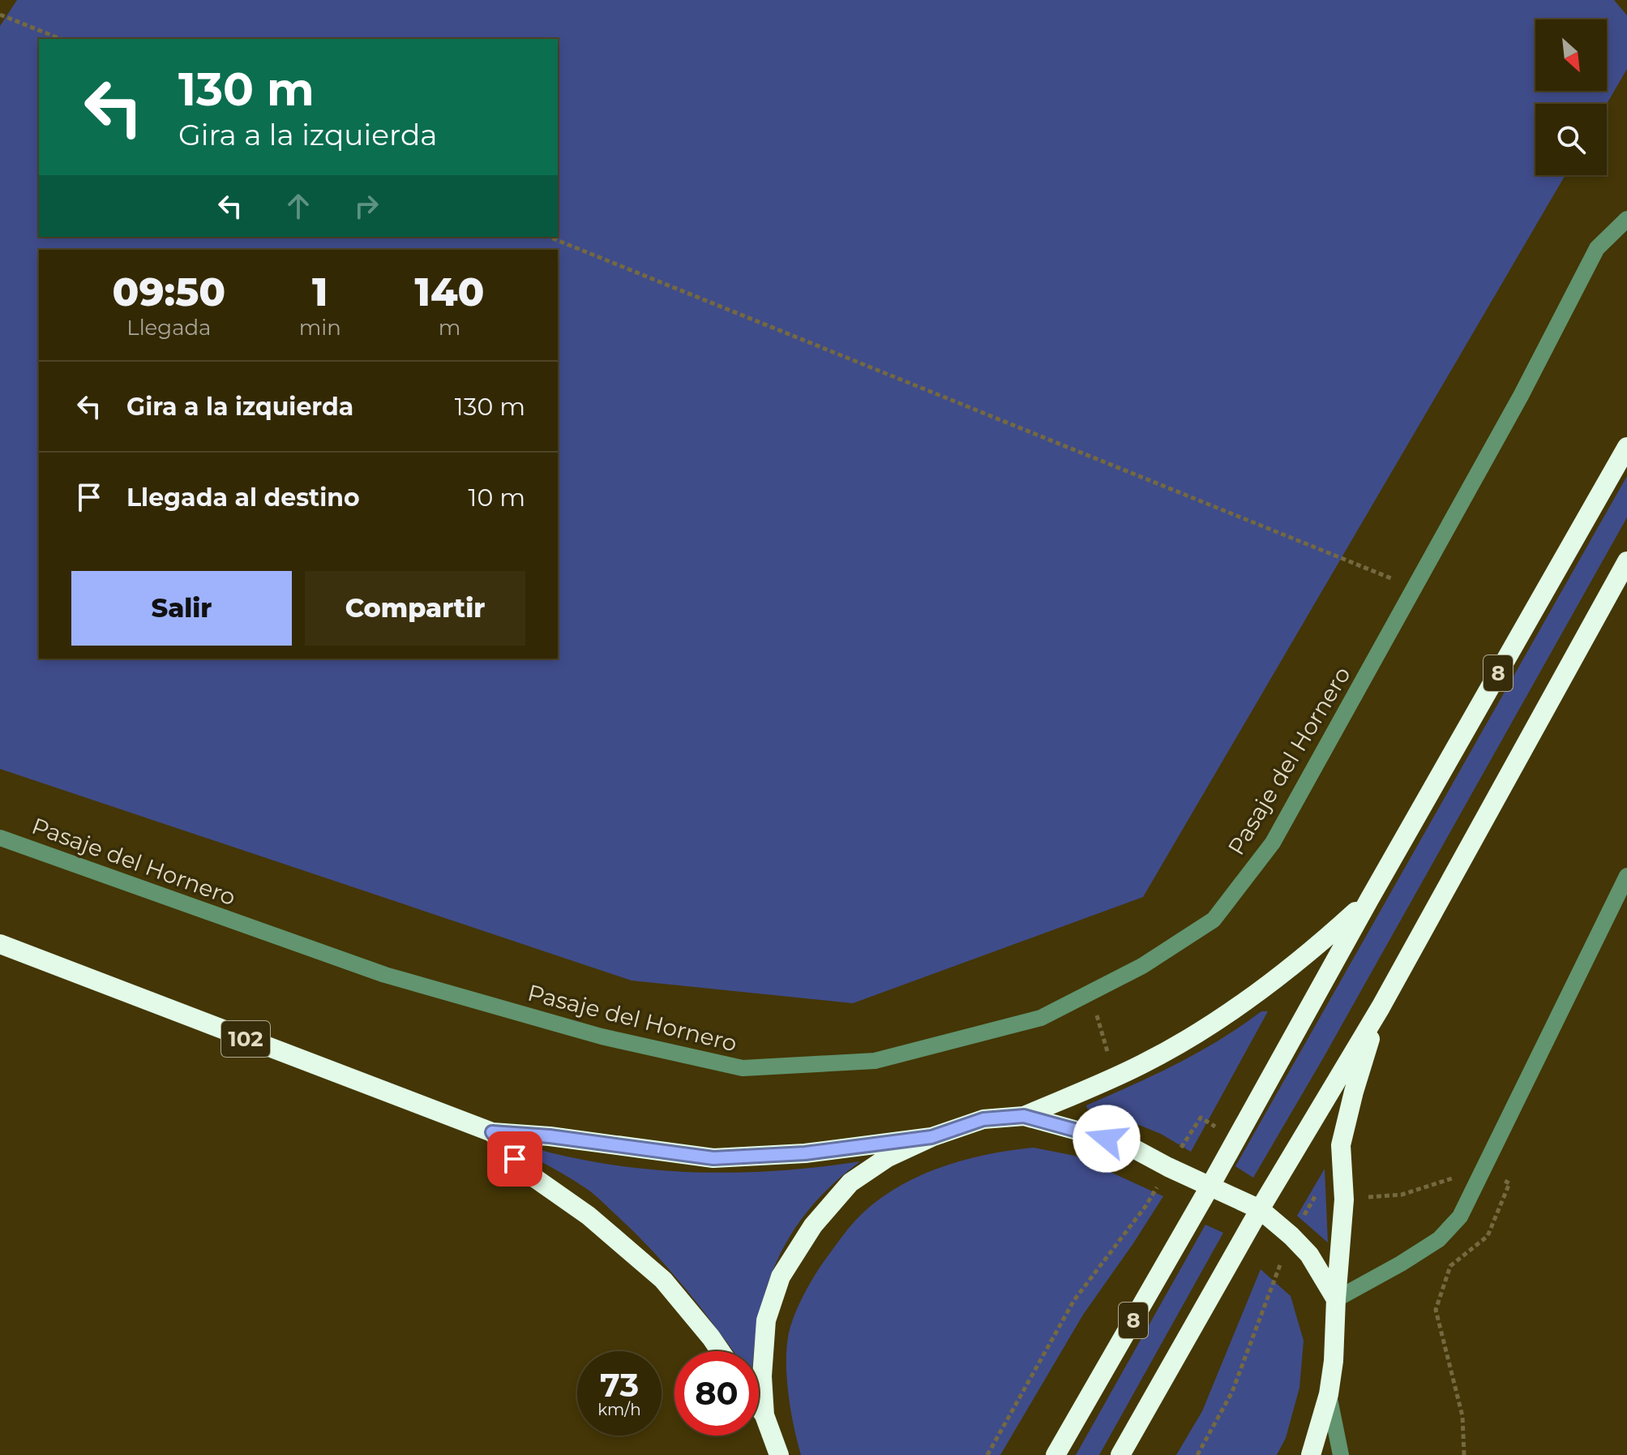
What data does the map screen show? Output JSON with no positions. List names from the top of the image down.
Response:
{
  "streets": {
    "highway": ["8", "102"],
    "street": ["Pasaje del Hornero"]
  },
  "north": "bottom right",
  "page": {
    "turn": ["130 m", "Gira a la izquierda"],
    "eta": [
      "09:50",
      "Llegada",
      "1",
      "min",
      "140",
      "m"
    ],
    "list": [
      {
        "name": "Gira a la izquierda",
        "value": "130 m"
      },
      {
        "name": "Llegada al destino",
        "value": "10 m"
      }
    ],
    "buttons": ["Salir", "Compartir"],
    "speed": "73 km/h",
    "limit": "80"
  }
}
